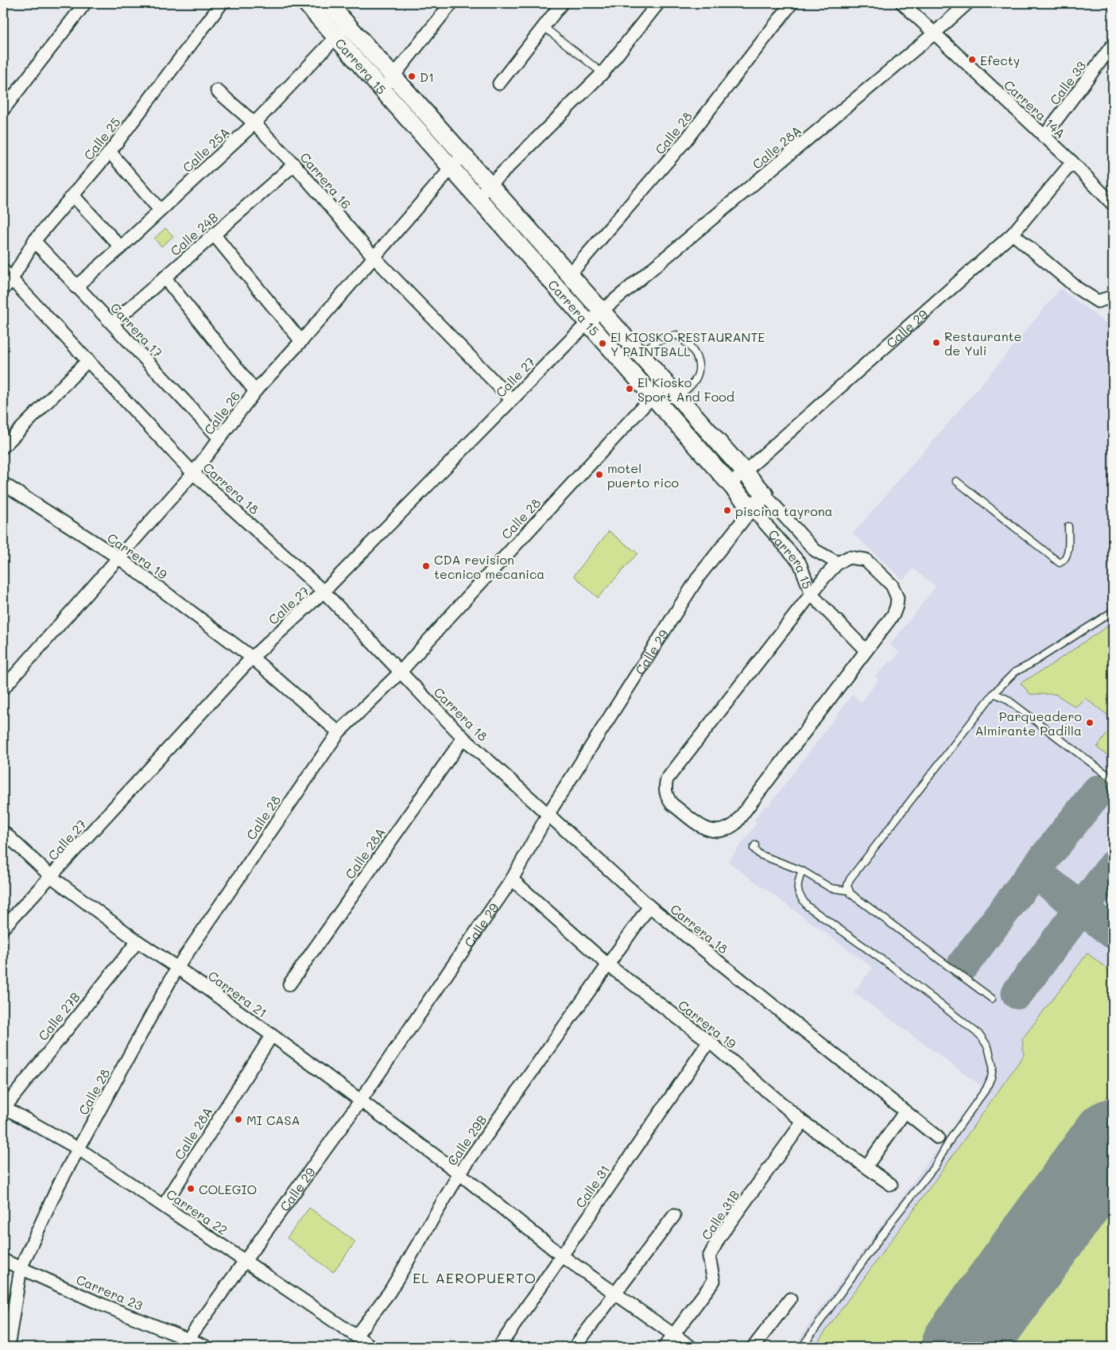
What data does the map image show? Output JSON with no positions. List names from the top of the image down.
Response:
{
  "streets": {
    "main road": ["Carrera 15", "Calle 29"],
    "street": [
      "Calle 33",
      "Carrera 14A",
      "Calle 28",
      "Calle 25",
      "Calle 28A",
      "Calle 25A",
      "Carrera 16",
      "Calle 24B",
      "Carrera 17",
      "Calle 27",
      "Calle 26",
      "Carrera 18",
      "Carrera 19",
      "Carrera 21",
      "Calle 27B",
      "Calle 29B",
      "Calle 31",
      "Carrera 22",
      "Calle 31B",
      "Carrera 23"
    ]
  },
  "crossings": [
    ["Carrera 15", "Calle 28"],
    ["Carrera 15", "Calle 28A"],
    ["Carrera 15", "Calle 25A"],
    ["Carrera 15", "Calle 29"],
    ["Carrera 15", "Calle 27"],
    ["Carrera 15", "Calle 26"],
    ["Calle 33", "Carrera 14A"],
    ["Carrera 14A", "Calle 28A"],
    ["Carrera 14A", "Calle 29"],
    ["Calle 28", "Carrera 18"],
    ["Calle 28", "Carrera 19"],
    ["Calle 28", "Carrera 21"],
    ["Calle 28", "Carrera 22"],
    ["Calle 28", "Carrera 23"],
    ["Calle 25", "Carrera 17"],
    ["Calle 25", "Carrera 18"],
    ["Calle 28A", "Calle 27"],
    ["Calle 28A", "Carrera 18"],
    ["Calle 28A", "Carrera 21"],
    ["Calle 28A", "Carrera 22"],
    ["Calle 25A", "Carrera 16"],
    ["Calle 25A", "Carrera 17"],
    ["Carrera 16", "Calle 24B"],
    ["Carrera 16", "Calle 27"],
    ["Carrera 16", "Calle 26"],
    ["Calle 24B", "Carrera 17"],
    ["Calle 29", "Carrera 18"],
    ["Calle 29", "Carrera 19"],
    ["Calle 29", "Carrera 21"],
    ["Calle 29", "Carrera 22"],
    ["Calle 29", "Carrera 23"],
    ["Carrera 17", "Calle 26"],
    ["Calle 27", "Carrera 18"],
    ["Calle 27", "Carrera 19"],
    ["Calle 27", "Carrera 21"],
    ["Calle 26", "Carrera 18"],
    ["Calle 26", "Carrera 19"],
    ["Carrera 18", "Calle 29B"],
    ["Carrera 19", "Calle 29B"],
    ["Carrera 19", "Calle 31"],
    ["Carrera 19", "Calle 31B"],
    ["Carrera 21", "Calle 27B"],
    ["Carrera 21", "Calle 29B"],
    ["Carrera 21", "Calle 31"],
    ["Carrera 21", "Calle 31B"],
    ["Calle 27B", "Carrera 22"],
    ["Calle 29B", "Carrera 22"]
  ],
  "districts": ["EL AEROPUERTO"],
  "places": [
    "Efecty",
    "D1",
    "Restaurante de Yuli",
    "El KIOSKO RESTAURANTE Y PAINTBALL",
    "El Kiosko Sport And Food",
    "motel puerto rico",
    "piscina tayrona",
    "CDA revision tecnico mecanica",
    "Parqueadero Almirante Padilla",
    "MI CASA",
    "COLEGIO"
  ]
}
